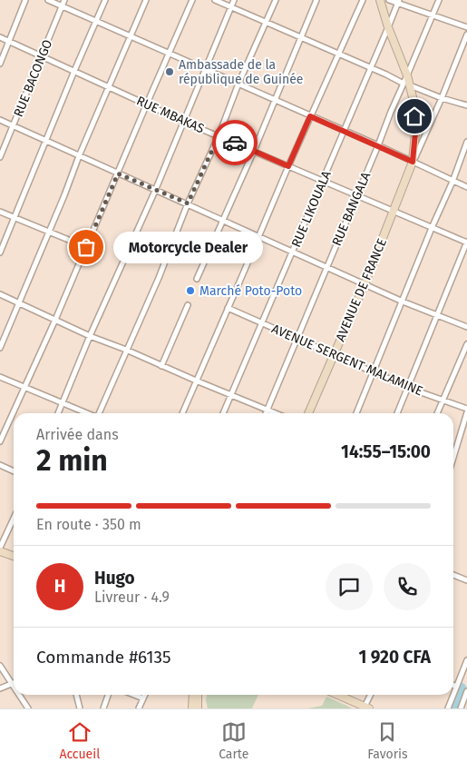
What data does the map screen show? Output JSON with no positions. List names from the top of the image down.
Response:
{
  "streets": {
    "main road": ["AVENUE DE FRANCE"],
    "street": [
      "RUE BACONGO",
      "RUE MBAKAS",
      "RUE LIKOUALA",
      "RUE BANGALA",
      "AVENUE SERGENT MALAMINE"
    ]
  },
  "crossings": [
    ["RUE BACONGO", "RUE MBAKAS"],
    ["RUE MBAKAS", "RUE LIKOUALA"],
    ["RUE MBAKAS", "RUE BANGALA"],
    ["RUE MBAKAS", "AVENUE DE FRANCE"],
    ["RUE LIKOUALA", "AVENUE DE FRANCE"],
    ["RUE LIKOUALA", "AVENUE SERGENT MALAMINE"],
    ["RUE BANGALA", "AVENUE DE FRANCE"],
    ["RUE BANGALA", "AVENUE SERGENT MALAMINE"],
    ["AVENUE DE FRANCE", "AVENUE SERGENT MALAMINE"]
  ],
  "places": ["Ambassade de la république de Guinée", "Motorcycle Dealer", "Marché Poto-Poto"],
  "page": {
    "bubble": "Motorcycle Dealer",
    "heading": ["2 min", "Arrivée dans", "14:55–15:00"],
    "panel": [
      "Hugo",
      "Livreur · 4.9",
      "Commande #6135",
      "1 920 CFA"
    ],
    "bar": "En route · 350 m",
    "round": "H",
    "tabs": ["Accueil", "Carte", "Favoris"]
  }
}
